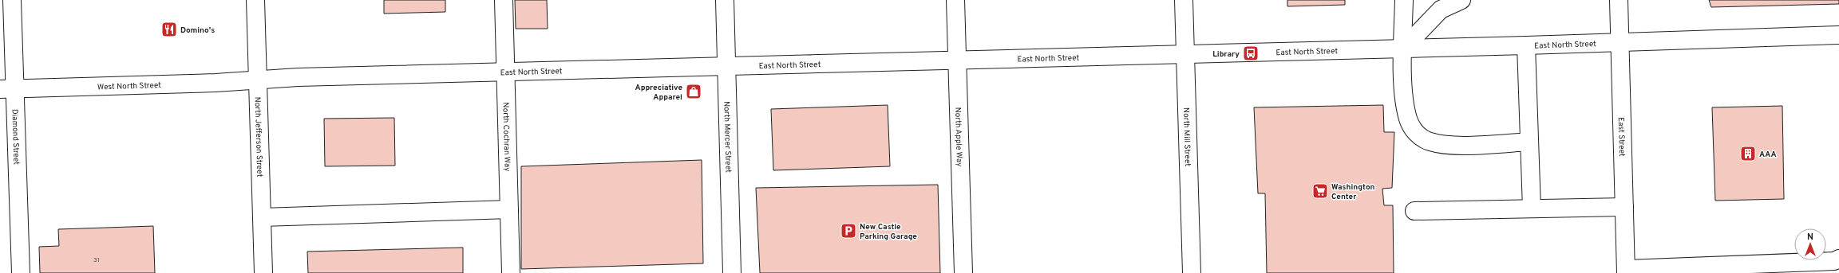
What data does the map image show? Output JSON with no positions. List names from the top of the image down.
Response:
{
  "streets": {
    "street": [
      "East North Street",
      "West North Street",
      "Diamond Street",
      "North Cochran Way",
      "North Mercer Street",
      "North Apple Way",
      "North Mill Street",
      "North Jefferson Street",
      "East Street"
    ]
  },
  "crossings": [
    ["East North Street", "West North Street"],
    ["East North Street", "North Cochran Way"],
    ["East North Street", "North Mercer Street"],
    ["East North Street", "North Apple Way"],
    ["East North Street", "North Mill Street"],
    ["East North Street", "North Jefferson Street"],
    ["East North Street", "East Street"],
    ["West North Street", "Diamond Street"],
    ["West North Street", "North Jefferson Street"]
  ],
  "places": {
    "restaurant": ["Domino's"],
    "bus stop": ["Library"],
    "shop": ["Appreciative Apparel"],
    "building": ["AAA"],
    "supermarket": ["Washington Center"],
    "parking": ["New Castle Parking Garage"]
  },
  "house_numbers": ["31"],
  "north": "top"
}
